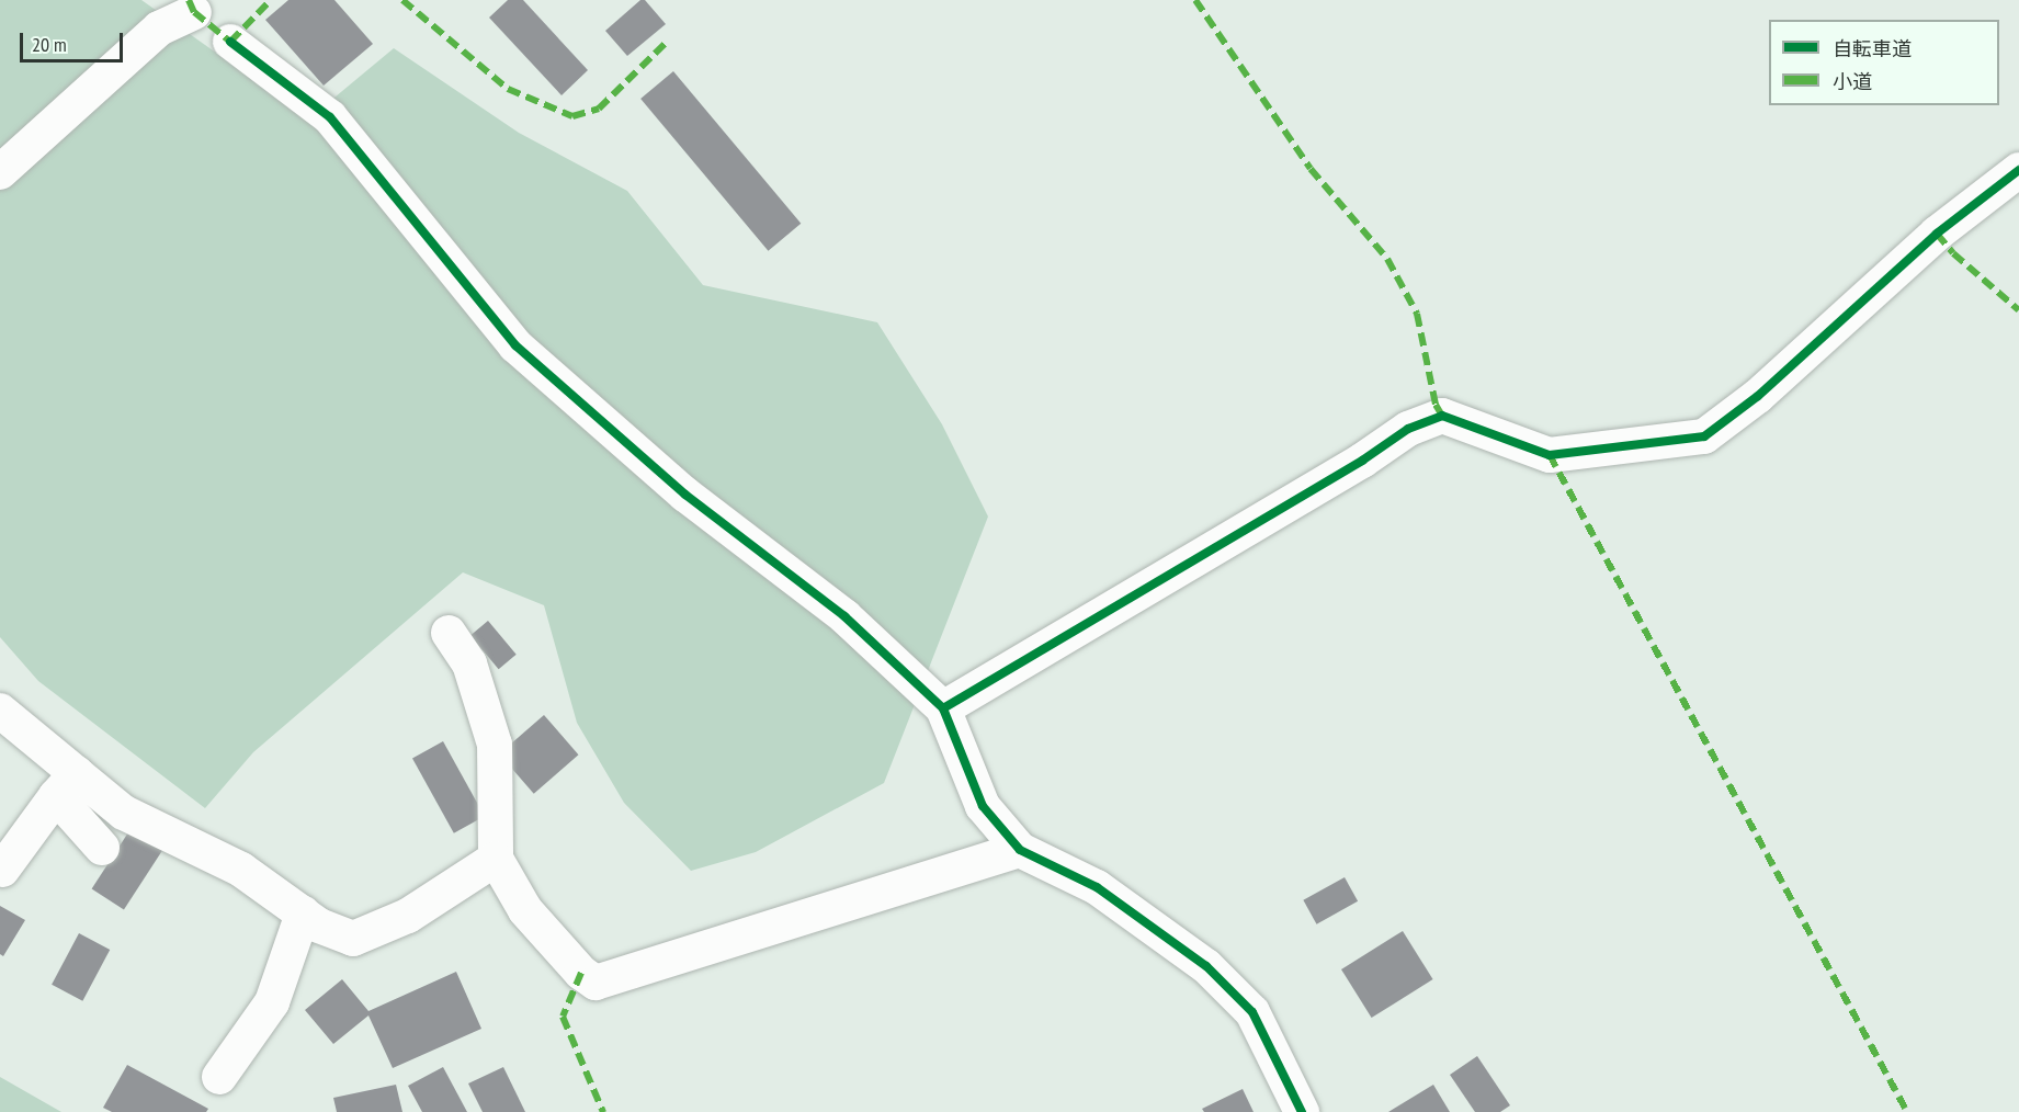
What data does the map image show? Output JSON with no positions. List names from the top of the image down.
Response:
{
  "legend": ["自転車道", "小道"],
  "scale_bar": "20 m"
}
